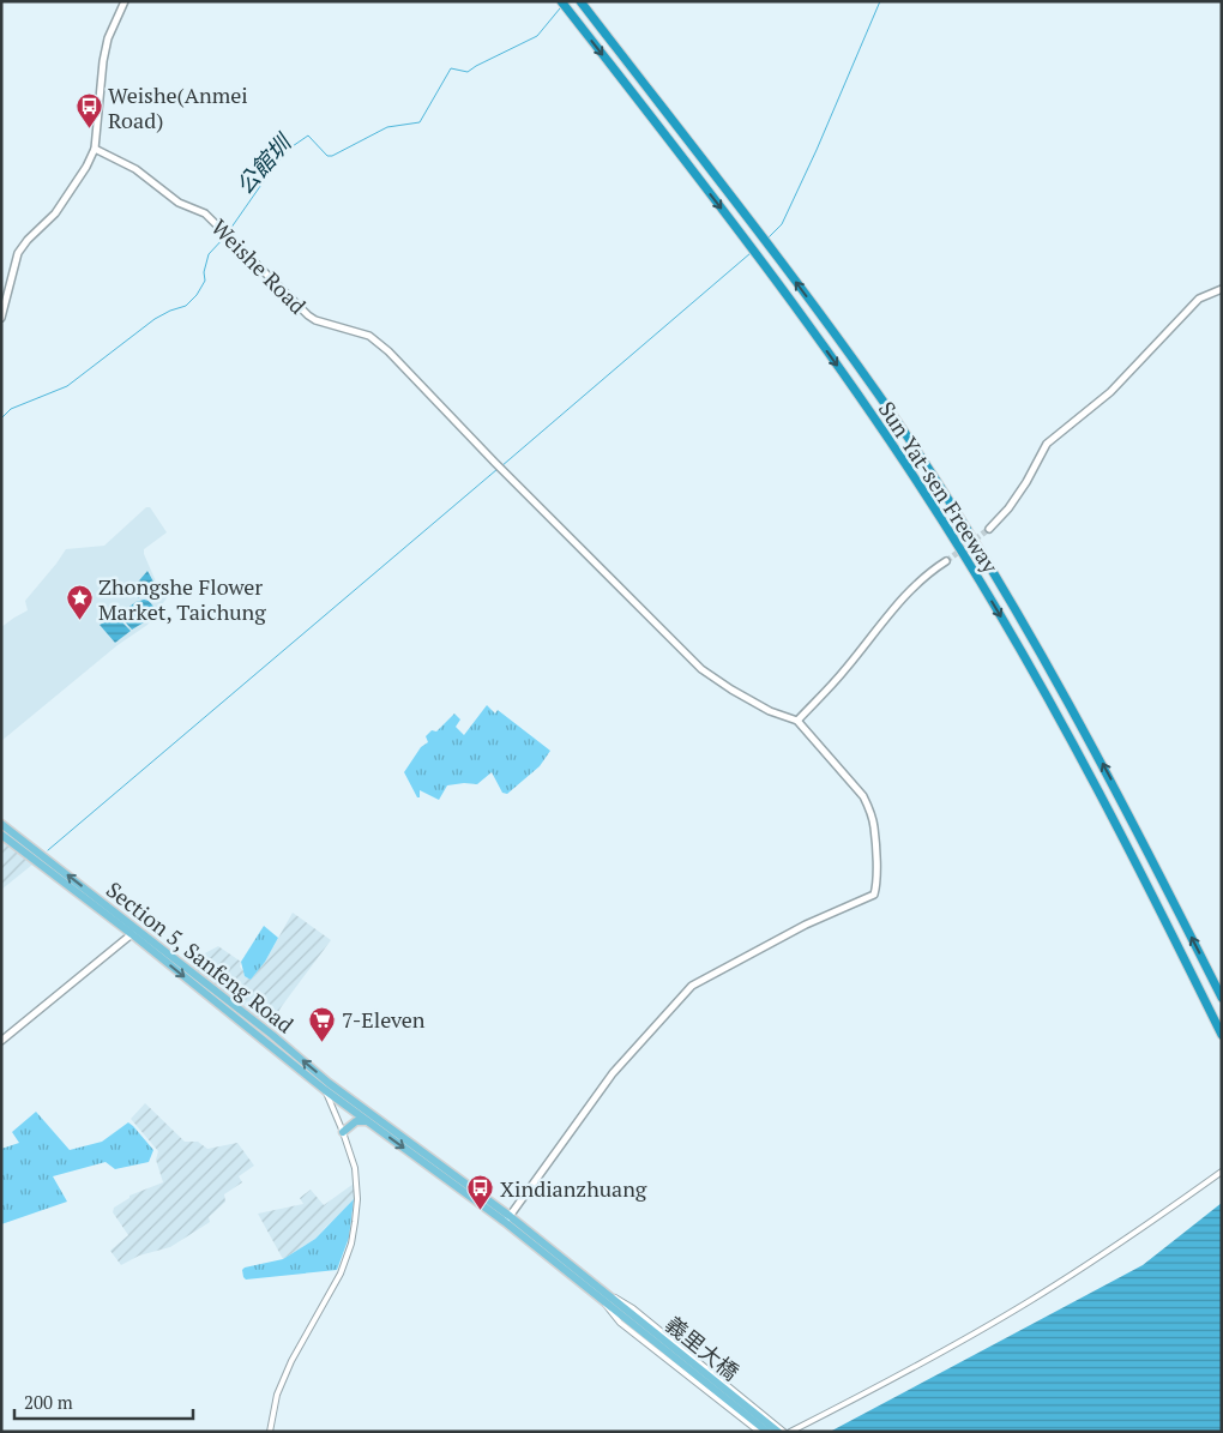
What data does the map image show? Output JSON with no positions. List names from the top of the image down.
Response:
{
  "streets": {
    "highway": ["Sun Yat-sen Freeway"],
    "main road": ["Section 5, Sanfeng Road", "義里大橋"],
    "street": ["Weishe Road"]
  },
  "crossings": [
    ["Section 5, Sanfeng Road", "義里大橋"]
  ],
  "water": ["公館圳"],
  "places": {
    "bus stop": ["Weishe(Anmei Road)", "Xindianzhuang"],
    "place": ["Zhongshe Flower Market, Taichung"],
    "supermarket": ["7-Eleven"]
  },
  "scale_bar": "200 m"
}
